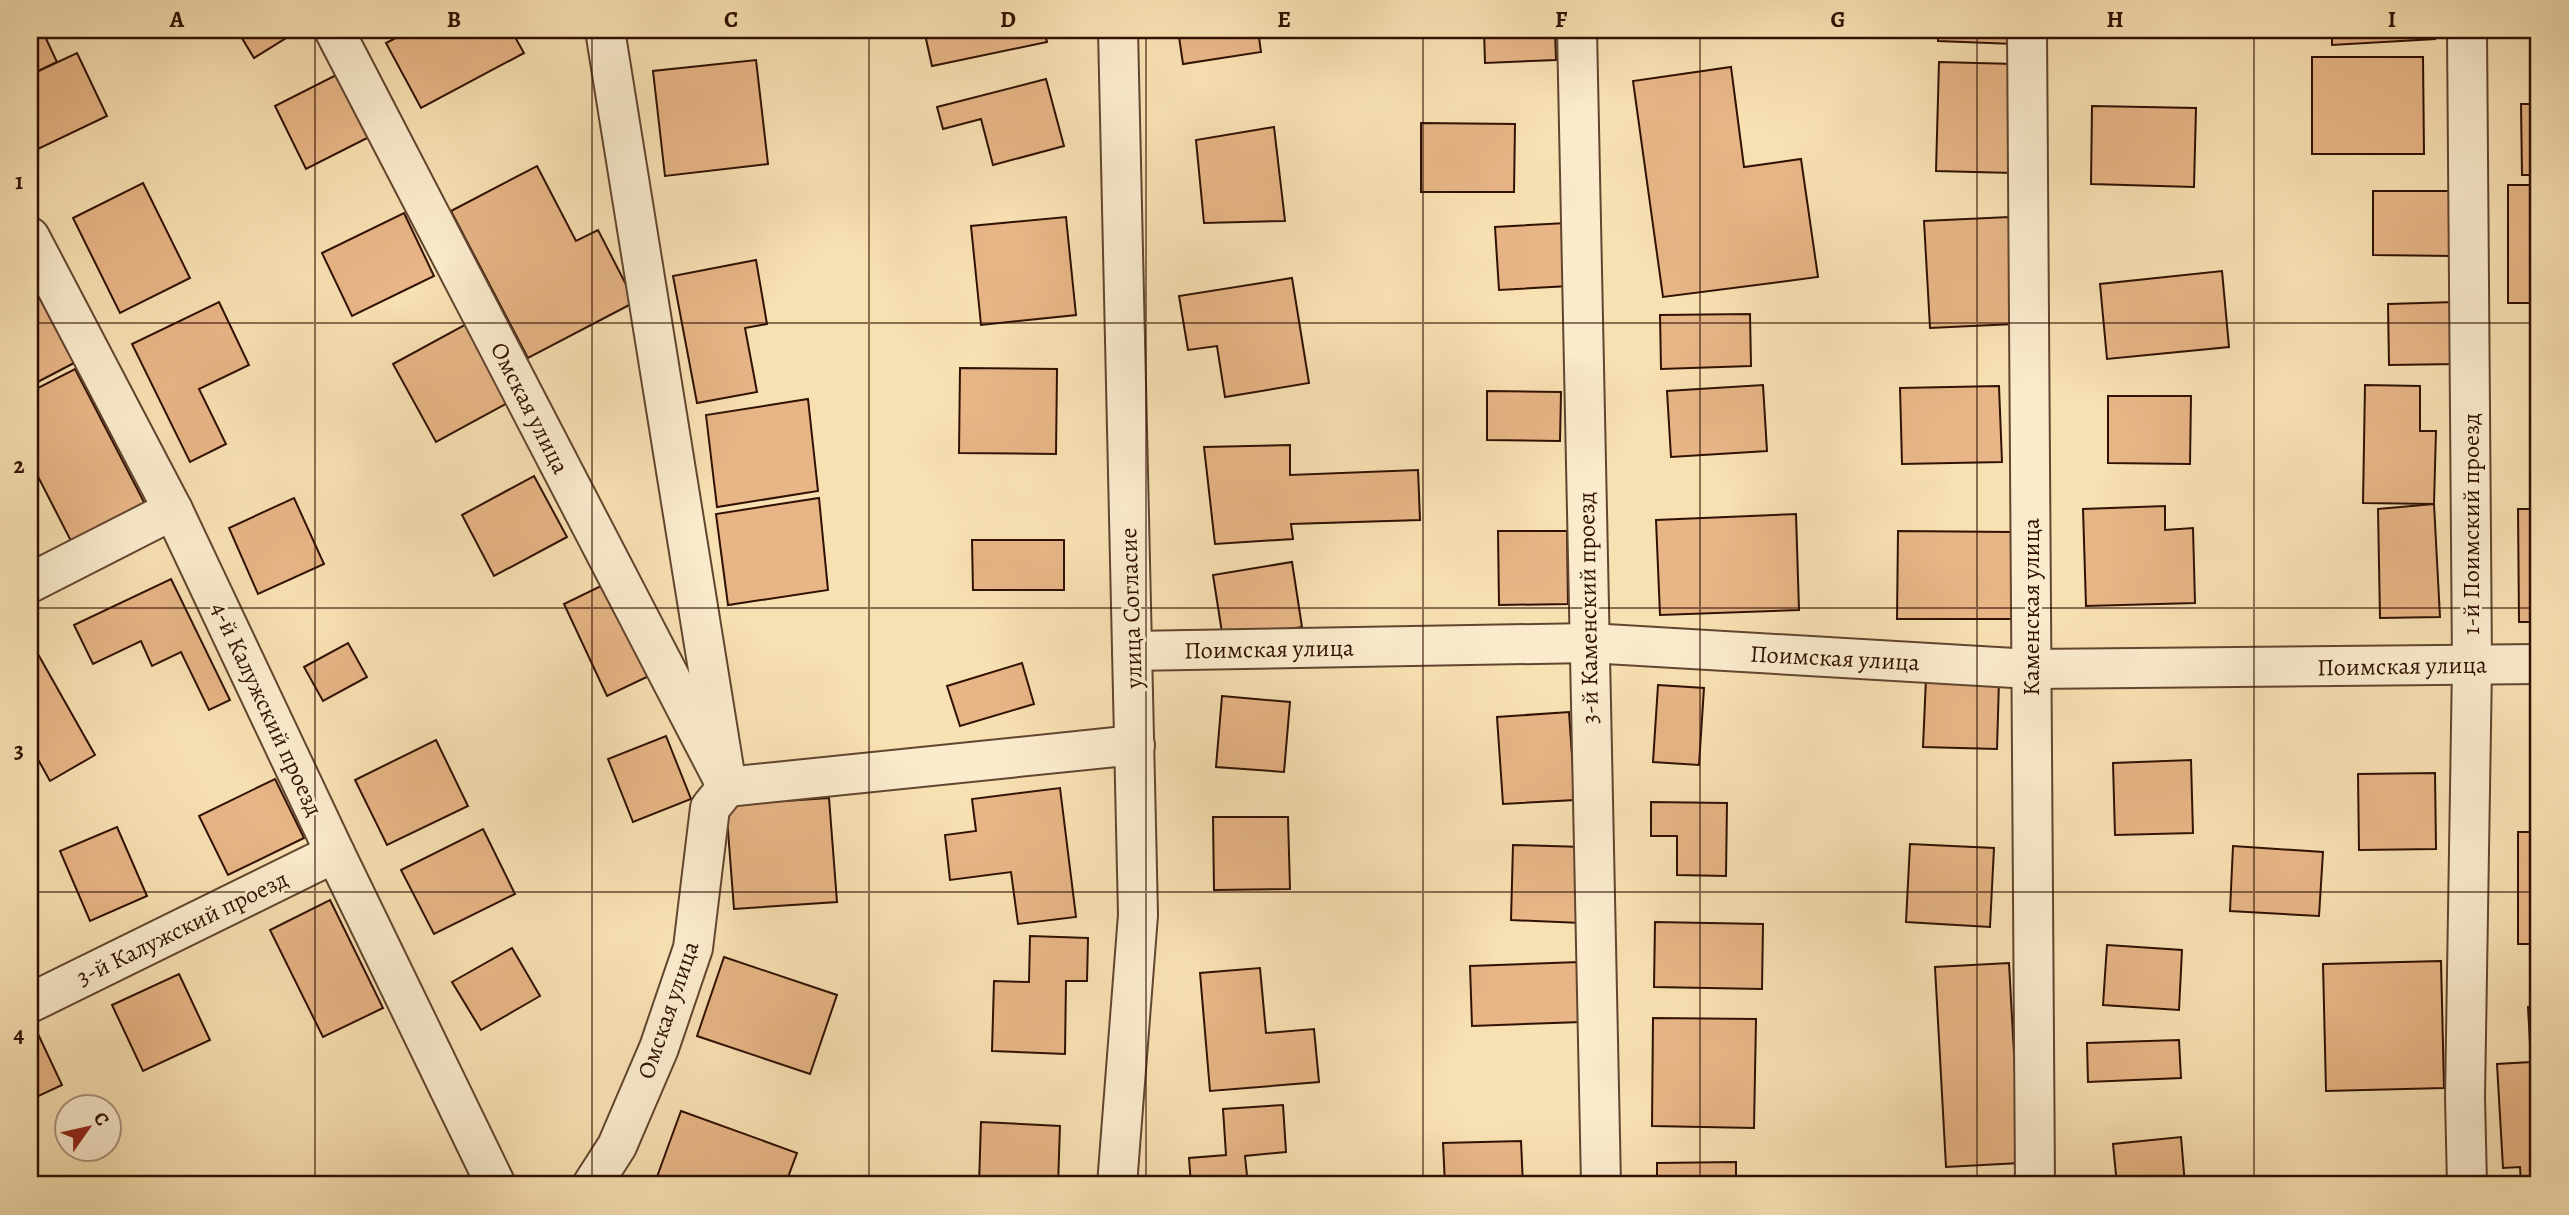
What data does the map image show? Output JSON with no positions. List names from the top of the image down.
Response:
{
  "streets": {
    "street": [
      "Омская улица",
      "1-й Поимский проезд",
      "Каменская улица",
      "улица Согласие",
      "3-й Каменский проезд",
      "Поимская улица",
      "4-й Калужский проезд",
      "3-й Калужский проезд"
    ]
  },
  "crossings": [
    ["1-й Поимский проезд", "Поимская улица"],
    ["Каменская улица", "Поимская улица"],
    ["улица Согласие", "Поимская улица"],
    ["3-й Каменский проезд", "Поимская улица"],
    ["4-й Калужский проезд", "3-й Калужский проезд"]
  ],
  "north": "top right",
  "grid": {
    "columns": [
      "A",
      "B",
      "C",
      "D",
      "E",
      "F",
      "G",
      "H",
      "I"
    ],
    "rows": [
      "1",
      "2",
      "3",
      "4"
    ]
  }
}
